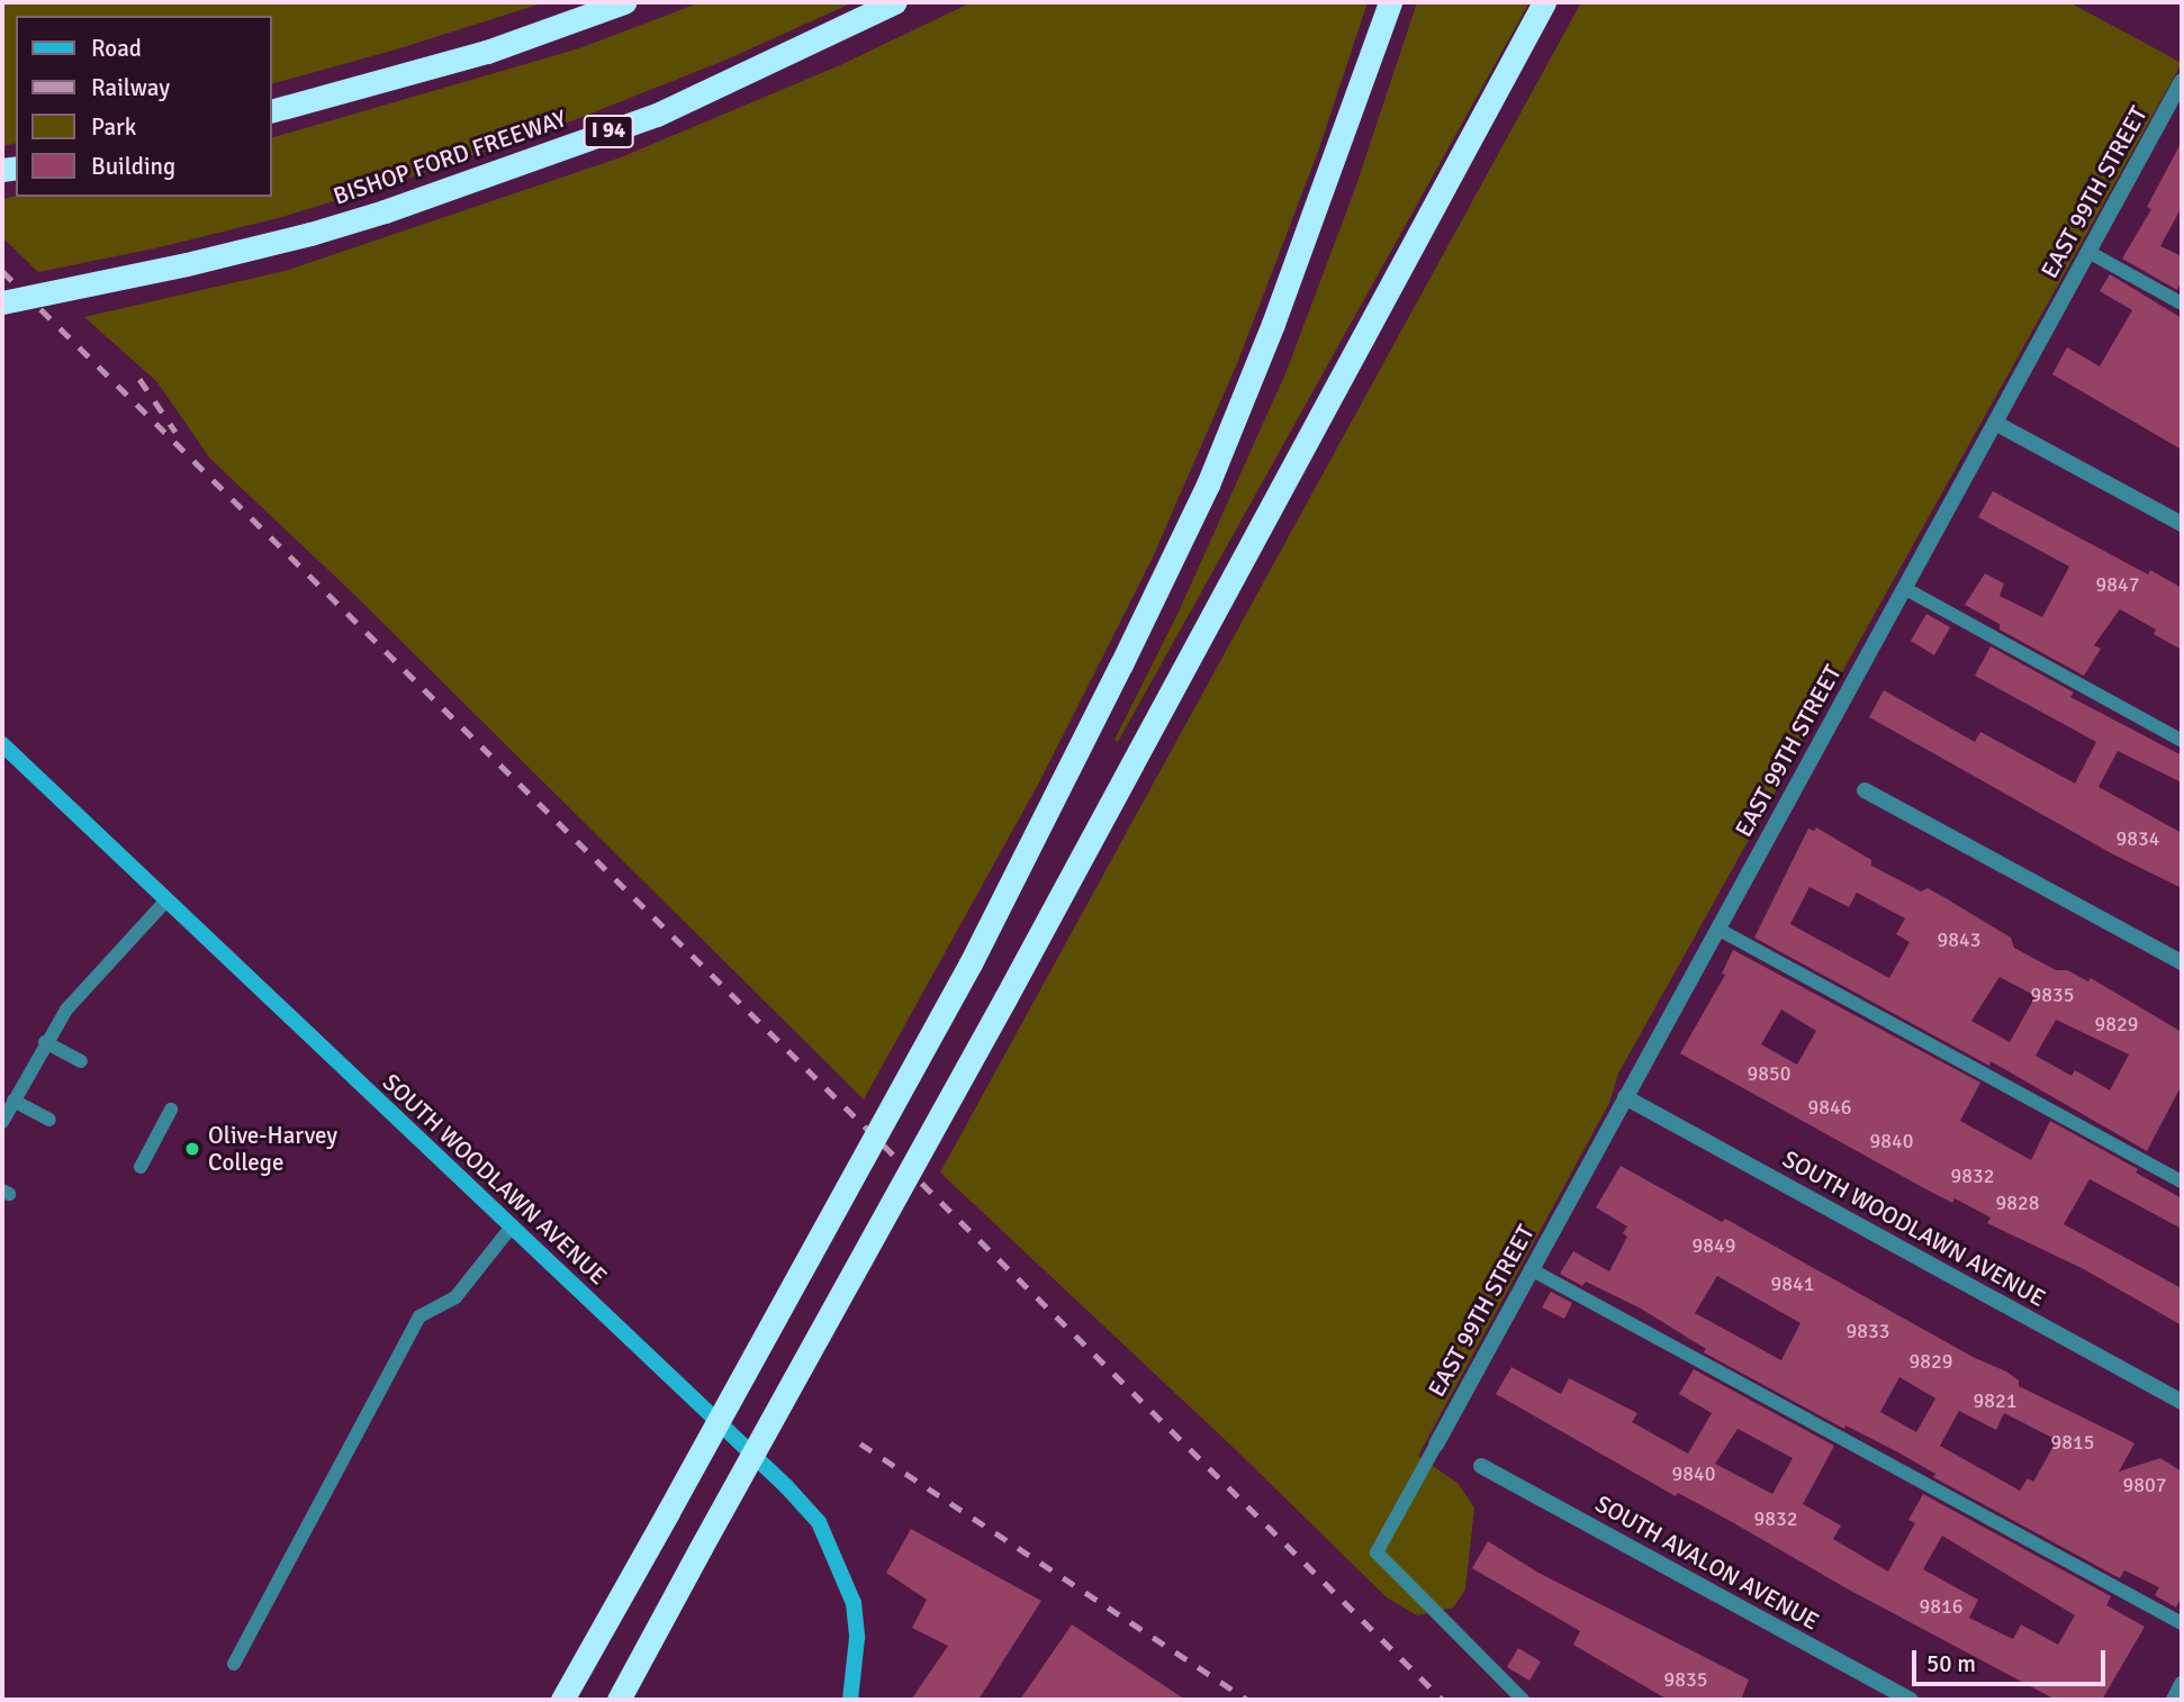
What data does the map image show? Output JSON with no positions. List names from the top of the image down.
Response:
{
  "streets": {
    "highway": ["I 94", "BISHOP FORD FREEWAY"],
    "street": ["EAST 99TH STREET", "SOUTH WOODLAWN AVENUE", "SOUTH AVALON AVENUE"]
  },
  "crossings": [
    ["EAST 99TH STREET", "SOUTH WOODLAWN AVENUE"]
  ],
  "places": ["Olive-Harvey College"],
  "house_numbers": [
    "9847",
    "9834",
    "9843",
    "9835",
    "9829",
    "9850",
    "9846",
    "9840",
    "9832",
    "9828",
    "9849",
    "9841",
    "9833",
    "9829",
    "9821",
    "9815",
    "9840",
    "9807",
    "9832",
    "9816",
    "9835"
  ],
  "legend": [
    "Road",
    "Railway",
    "Park",
    "Building"
  ],
  "scale_bar": "50 m"
}
